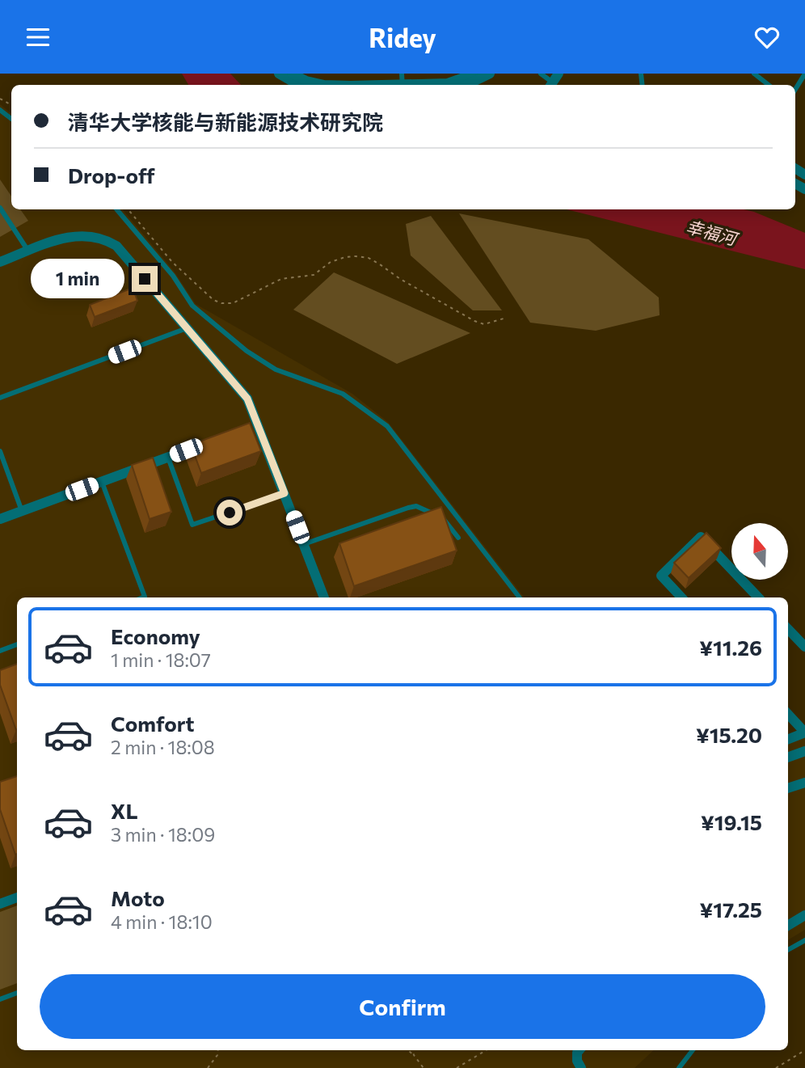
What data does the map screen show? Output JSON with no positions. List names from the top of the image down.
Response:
{
  "water": ["幸福河"],
  "north": "top",
  "page": {
    "header": "Ridey",
    "banner": ["清华大学核能与新能源技术研究院", "Drop-off"],
    "bubble": "1 min",
    "list": [
      {
        "name": "Economy",
        "note": "1 min · 18:07",
        "value": "¥11.26"
      },
      {
        "name": "Comfort",
        "note": "2 min · 18:08",
        "value": "¥15.20"
      },
      {
        "name": "XL",
        "note": "3 min · 18:09",
        "value": "¥19.15"
      },
      {
        "name": "Moto",
        "note": "4 min · 18:10",
        "value": "¥17.25"
      }
    ],
    "buttons": "Confirm"
  }
}
